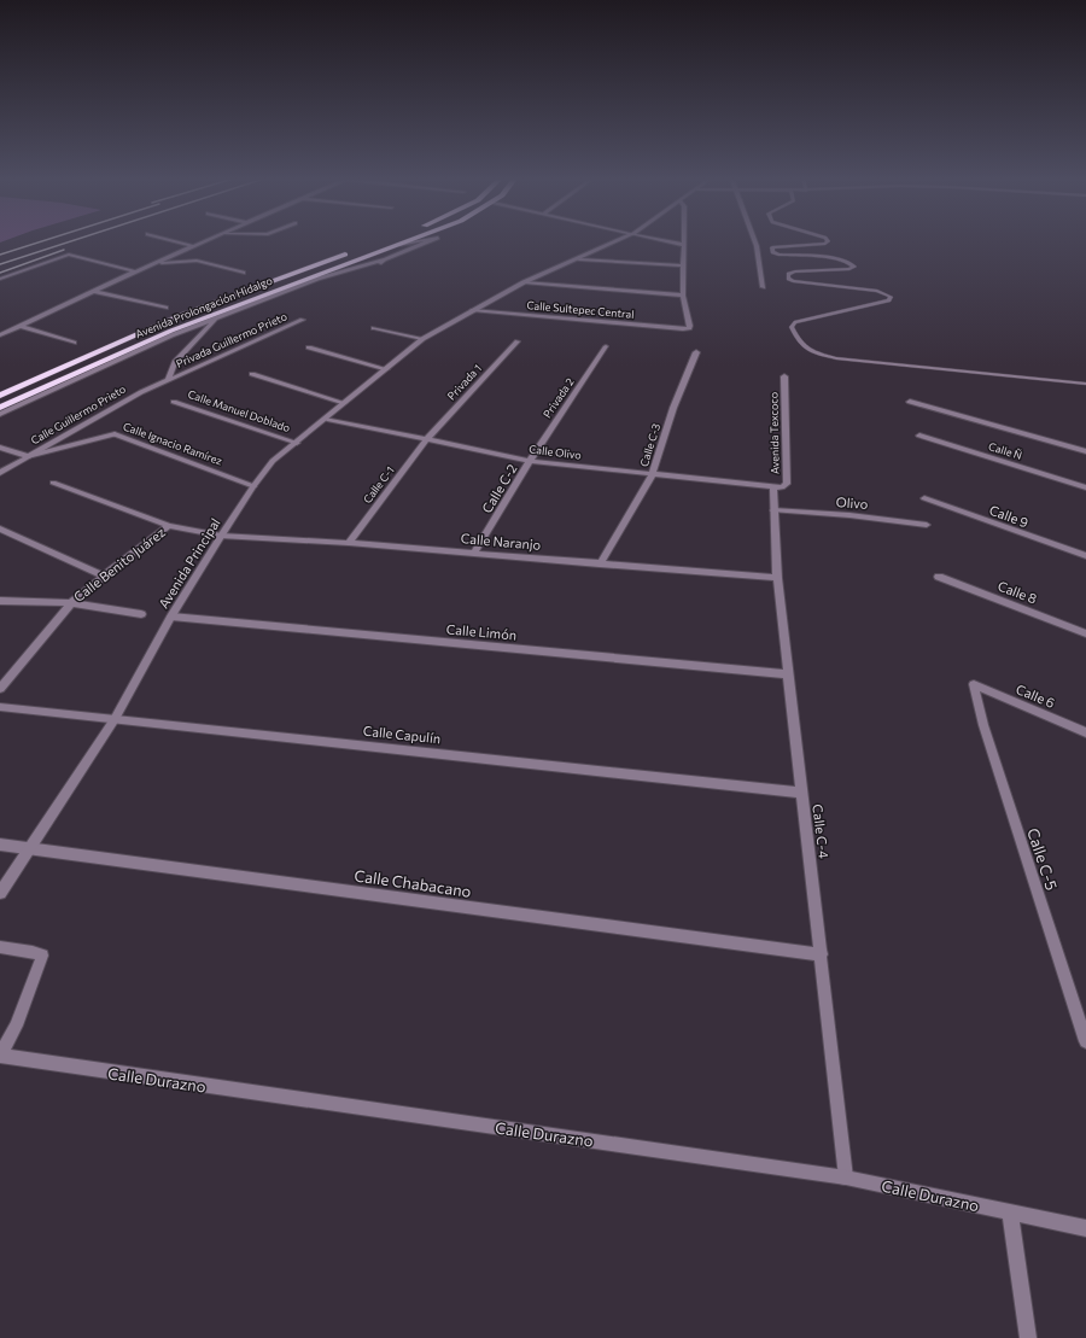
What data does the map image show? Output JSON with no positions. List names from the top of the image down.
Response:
{
  "streets": {
    "highway": ["Avenida Prolongación Hidalgo"],
    "street": [
      "Calle Sultepec Central",
      "Privada Guillermo Prieto",
      "Privada 1",
      "Privada 2",
      "Calle Manuel Doblado",
      "Calle Guillermo Prieto",
      "Avenida Texcoco",
      "Calle Ignacio Ramírez",
      "Calle C-3",
      "Calle Ñ",
      "Calle Olivo",
      "Calle C-1",
      "Calle C-2",
      "Olivo",
      "Calle 9",
      "Calle Naranjo",
      "Avenida Principal",
      "Calle Benito Juárez",
      "Calle 8",
      "Calle Limón",
      "Calle 6",
      "Calle Capulín",
      "Calle C-4",
      "Calle C-5",
      "Calle Chabacano",
      "Calle Durazno"
    ]
  },
  "crossings": [
    ["Calle Sultepec Central", "Avenida Principal"],
    ["Privada Guillermo Prieto", "Calle Guillermo Prieto"],
    ["Privada 1", "Calle Olivo"],
    ["Privada 1", "Calle C-1"],
    ["Privada 2", "Calle Olivo"],
    ["Privada 2", "Calle C-2"],
    ["Calle Manuel Doblado", "Avenida Principal"],
    ["Calle Guillermo Prieto", "Calle Ignacio Ramírez"],
    ["Avenida Texcoco", "Calle Olivo"],
    ["Calle Ignacio Ramírez", "Avenida Principal"],
    ["Calle C-3", "Calle Olivo"],
    ["Calle C-3", "Calle Naranjo"],
    ["Calle Olivo", "Calle C-1"],
    ["Calle Olivo", "Calle C-2"],
    ["Calle Olivo", "Avenida Principal"],
    ["Calle Olivo", "Calle C-4"],
    ["Calle C-1", "Calle Naranjo"],
    ["Calle C-2", "Calle Naranjo"],
    ["Olivo", "Calle C-4"],
    ["Calle Naranjo", "Avenida Principal"],
    ["Calle Naranjo", "Calle Benito Juárez"],
    ["Calle Naranjo", "Calle C-4"],
    ["Avenida Principal", "Calle Limón"],
    ["Avenida Principal", "Calle Capulín"],
    ["Avenida Principal", "Calle Chabacano"],
    ["Calle Limón", "Calle C-4"],
    ["Calle 6", "Calle C-5"],
    ["Calle Capulín", "Calle C-4"],
    ["Calle C-4", "Calle Chabacano"],
    ["Calle C-4", "Calle Durazno"]
  ]
}
